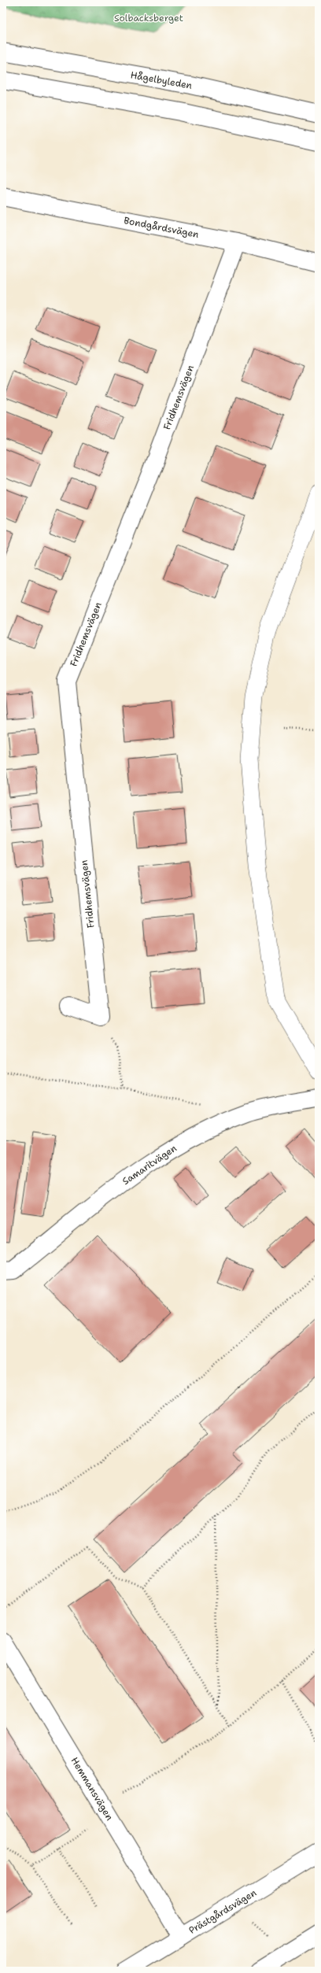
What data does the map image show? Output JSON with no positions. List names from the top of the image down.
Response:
{
  "streets": {
    "street": [
      "Hågelbyleden",
      "Bondgårdsvägen",
      "Fridhemsvägen",
      "Samaritvägen",
      "Hemmansvägen",
      "Prästgårdsvägen"
    ]
  },
  "crossings": [
    ["Bondgårdsvägen", "Fridhemsvägen"],
    ["Hemmansvägen", "Prästgårdsvägen"]
  ],
  "parks": ["Solbacksberget"]
}
